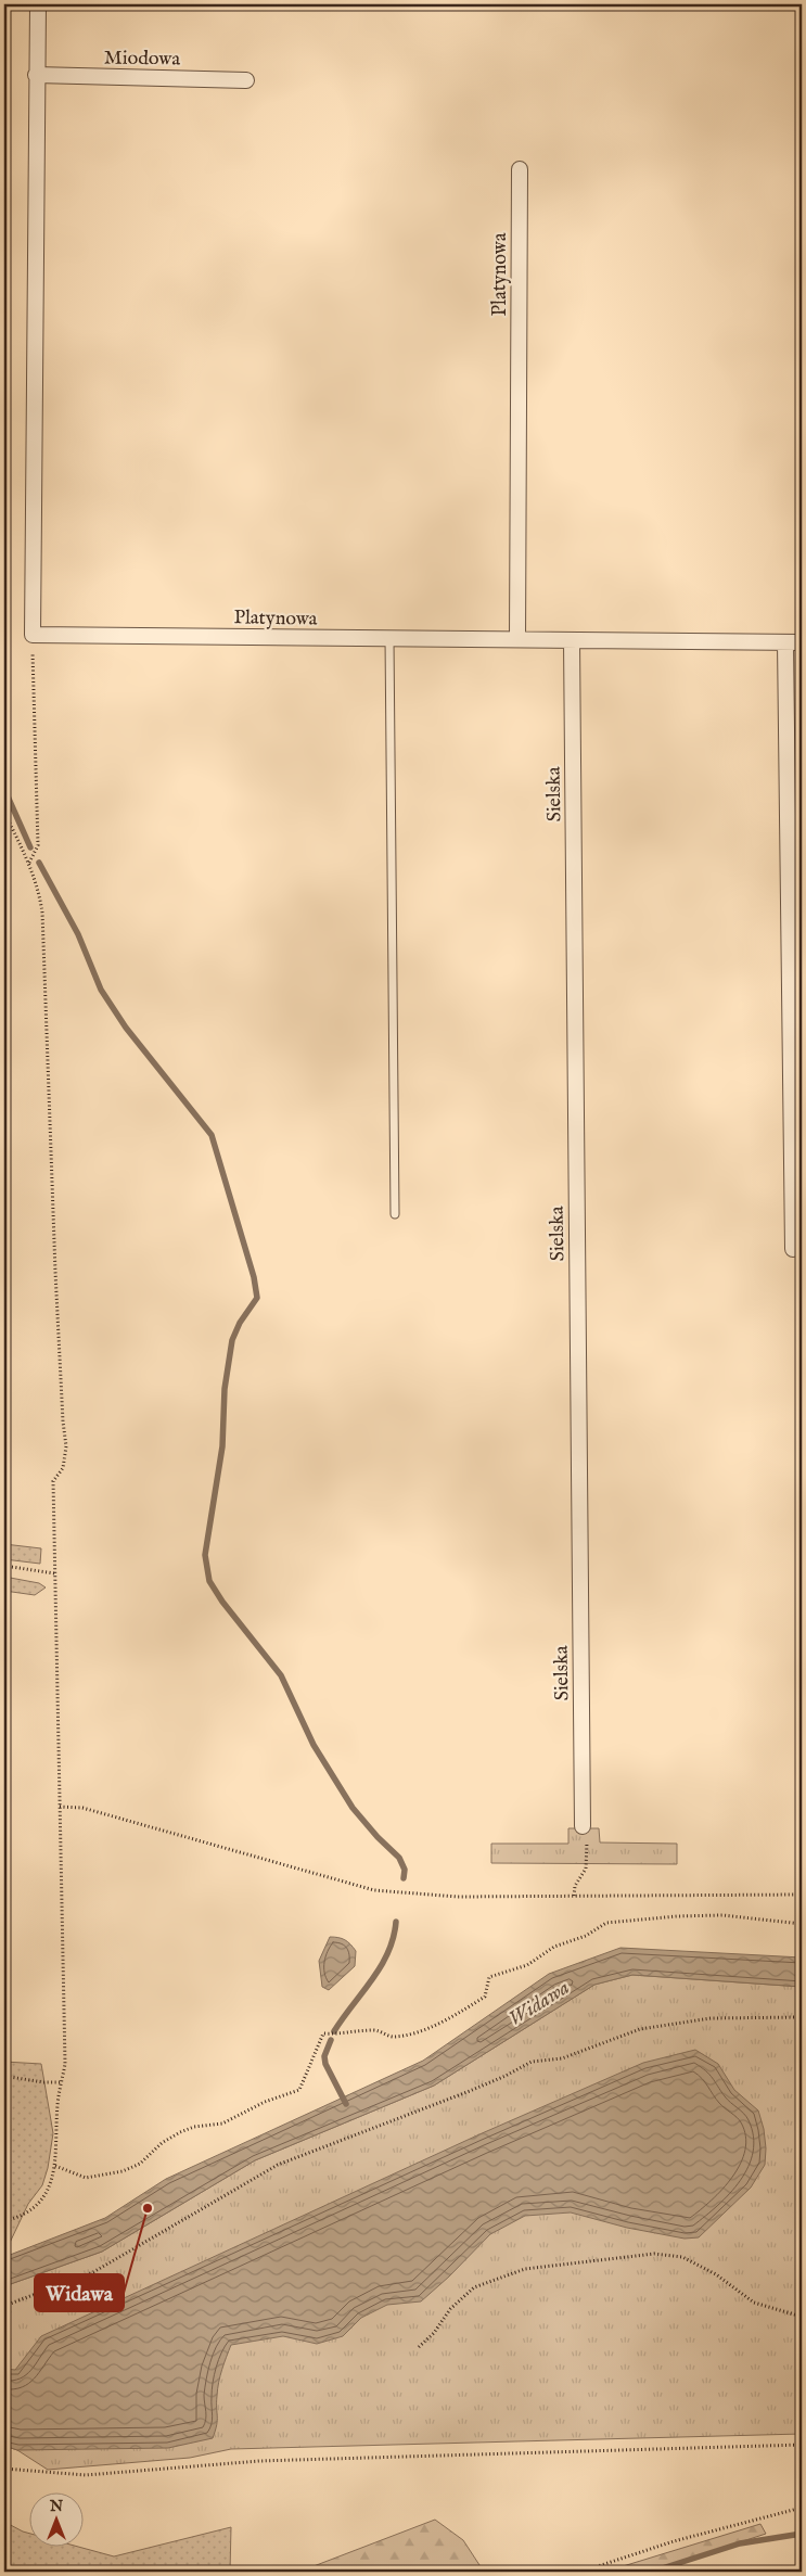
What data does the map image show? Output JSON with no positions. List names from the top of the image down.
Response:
{
  "streets": {
    "street": ["Miodowa", "Platynowa", "Sielska"]
  },
  "crossings": [
    ["Platynowa", "Sielska"]
  ],
  "water": ["Widawa"],
  "places": ["Widawa"],
  "north": "top"
}
